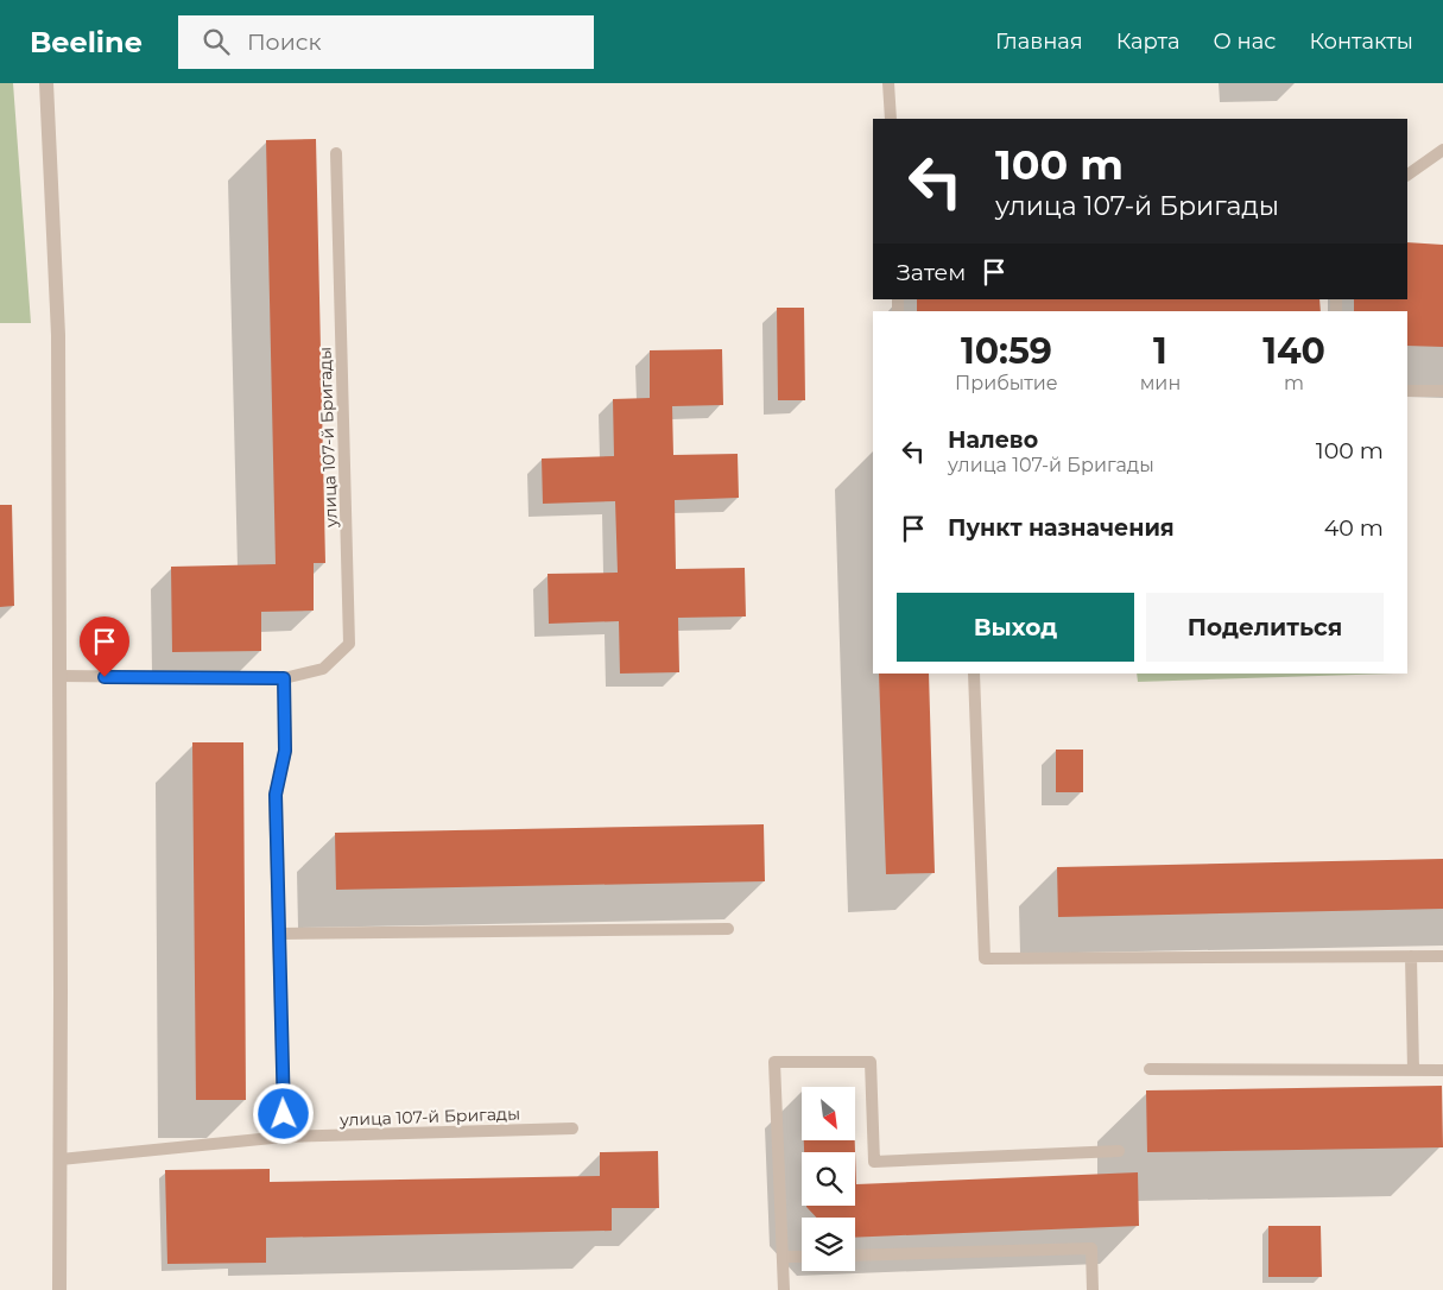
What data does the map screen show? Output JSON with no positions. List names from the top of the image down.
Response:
{
  "streets": {
    "lane": ["улица 107-й Бригады"]
  },
  "north": "bottom right",
  "page": {
    "header": "Beeline",
    "search": "Поиск",
    "nav": [
      "Главная",
      "Карта",
      "О нас",
      "Контакты"
    ],
    "turn": ["100 m", "улица 107-й Бригады"],
    "then": "Затем",
    "eta": [
      "10:59",
      "Прибытие",
      "1",
      "мин",
      "140",
      "m"
    ],
    "list": [
      {
        "name": "Налево",
        "note": "улица 107-й Бригады",
        "value": "100 m"
      },
      {
        "name": "Пункт назначения",
        "value": "40 m"
      }
    ],
    "buttons": ["Выход", "Поделиться"]
  }
}
